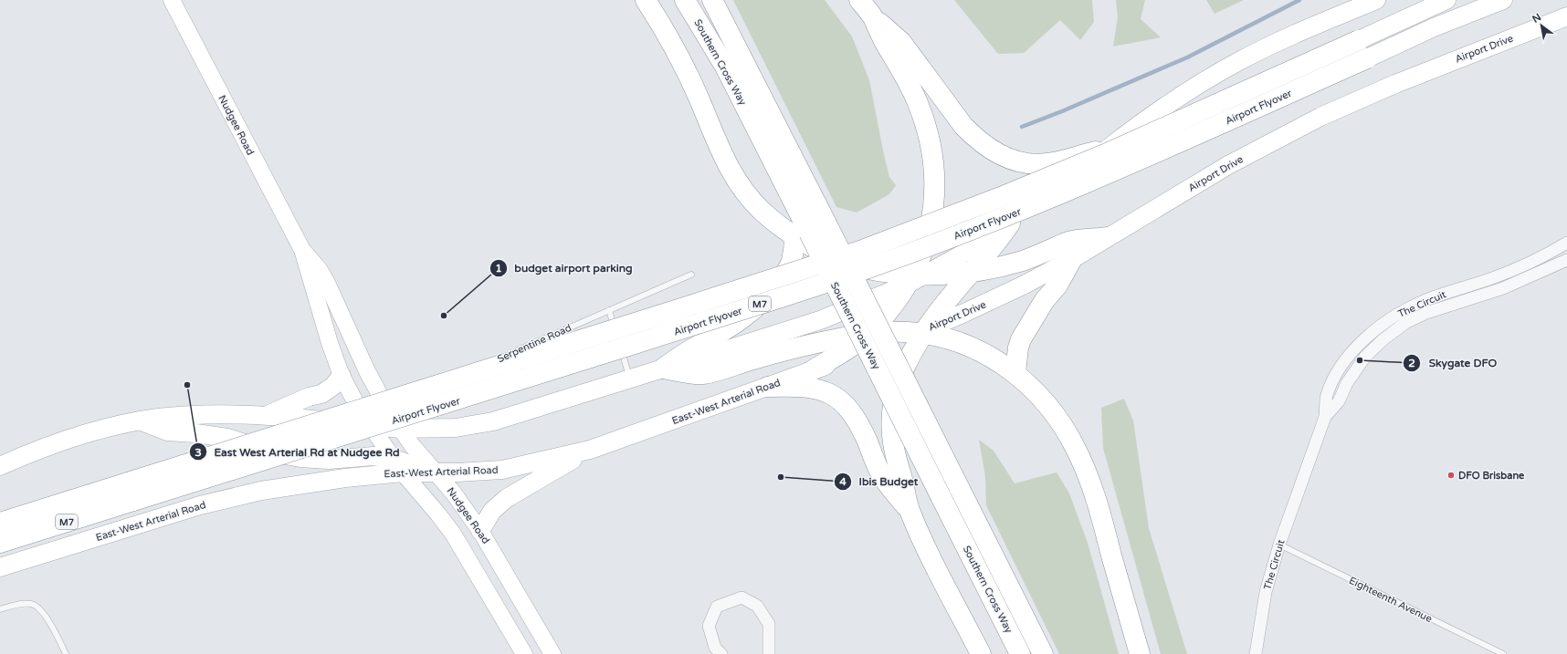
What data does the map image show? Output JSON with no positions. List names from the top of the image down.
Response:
{
  "streets": {
    "highway": ["Southern Cross Way", "Airport Flyover", "M7"],
    "main road": ["Airport Drive", "Nudgee Road", "East-West Arterial Road"],
    "street": ["The Circuit"],
    "lane": ["Serpentine Road", "Eighteenth Avenue"]
  },
  "crossings": [
    ["Nudgee Road", "East-West Arterial Road"],
    ["The Circuit", "Eighteenth Avenue"]
  ],
  "places": [
    "budget airport parking",
    "Skygate DFO",
    "East West Arterial Rd at Nudgee Rd",
    "DFO Brisbane",
    "Ibis Budget"
  ],
  "north": "top left"
}
